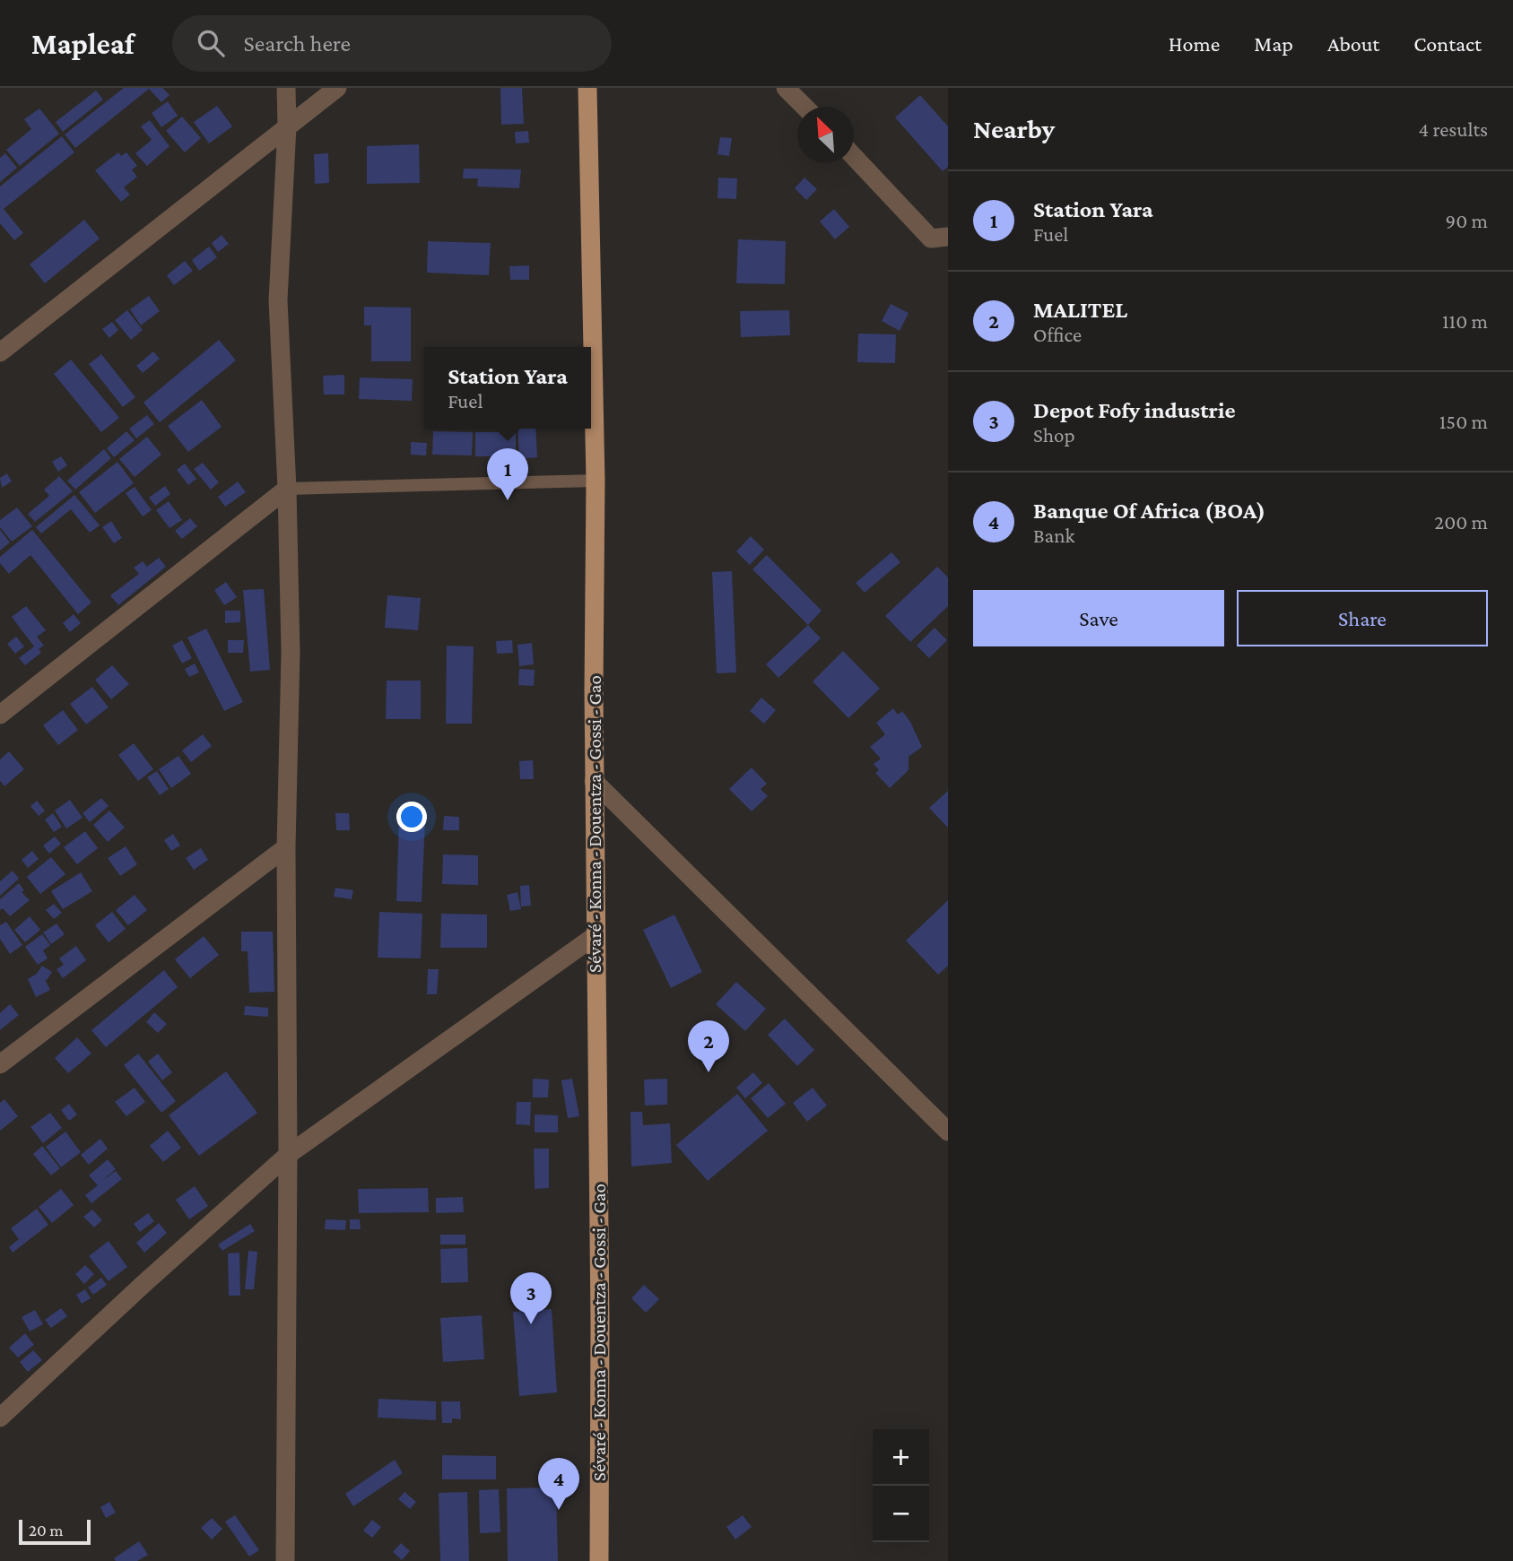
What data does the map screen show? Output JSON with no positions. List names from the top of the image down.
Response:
{
  "streets": {
    "main road": ["Sévaré - Konna - Douentza - Gossi - Gao"]
  },
  "scale_bar": "20 m",
  "north": "top left",
  "page": {
    "header": "Mapleaf",
    "search": "Search here",
    "nav": [
      "Home",
      "Map",
      "About",
      "Contact"
    ],
    "heading": ["Nearby", "4 results"],
    "list": [
      {
        "mark": "1",
        "name": "Station Yara",
        "note": "Fuel",
        "value": "90 m"
      },
      {
        "mark": "2",
        "name": "MALITEL",
        "note": "Office",
        "value": "110 m"
      },
      {
        "mark": "3",
        "name": "Depot Fofy industrie",
        "note": "Shop",
        "value": "150 m"
      },
      {
        "mark": "4",
        "name": "Banque Of Africa (BOA)",
        "note": "Bank",
        "value": "200 m"
      }
    ],
    "popup": ["Station Yara", "Fuel"],
    "pins": [
      "1",
      "2",
      "3",
      "4"
    ],
    "buttons": ["Save", "Share"],
    "map_buttons": ["+", "−"],
    "scale": "20 m"
  }
}
